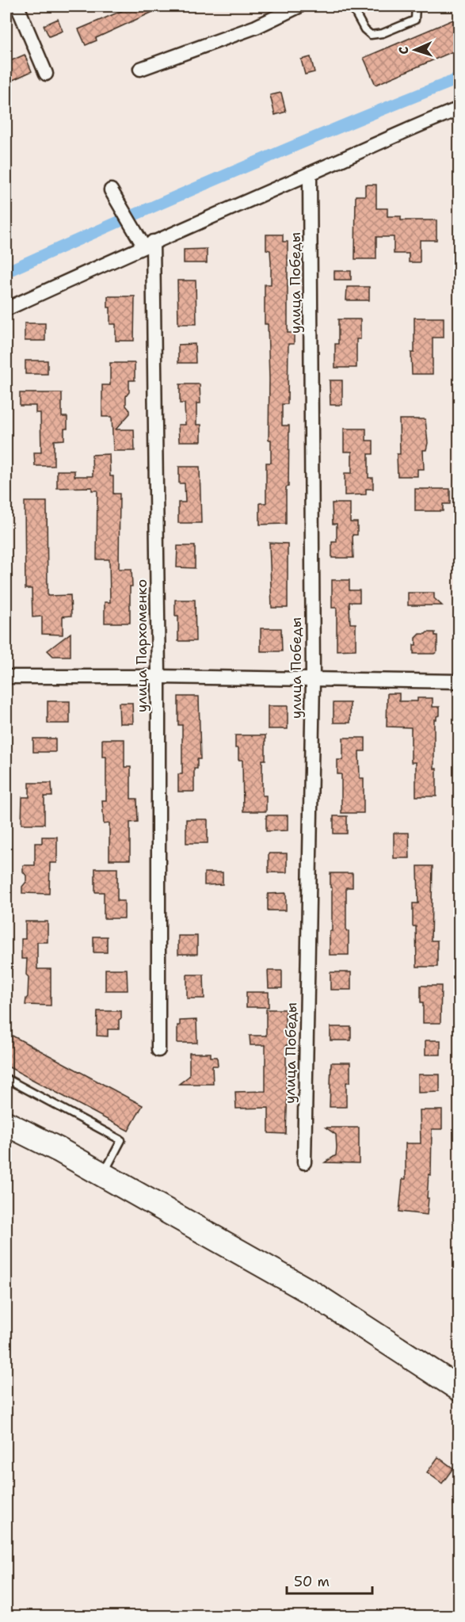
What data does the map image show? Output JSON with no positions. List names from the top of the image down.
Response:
{
  "streets": {
    "street": ["улица Победы", "улица Пархоменко"]
  },
  "scale_bar": "50 m",
  "north": "left"
}
